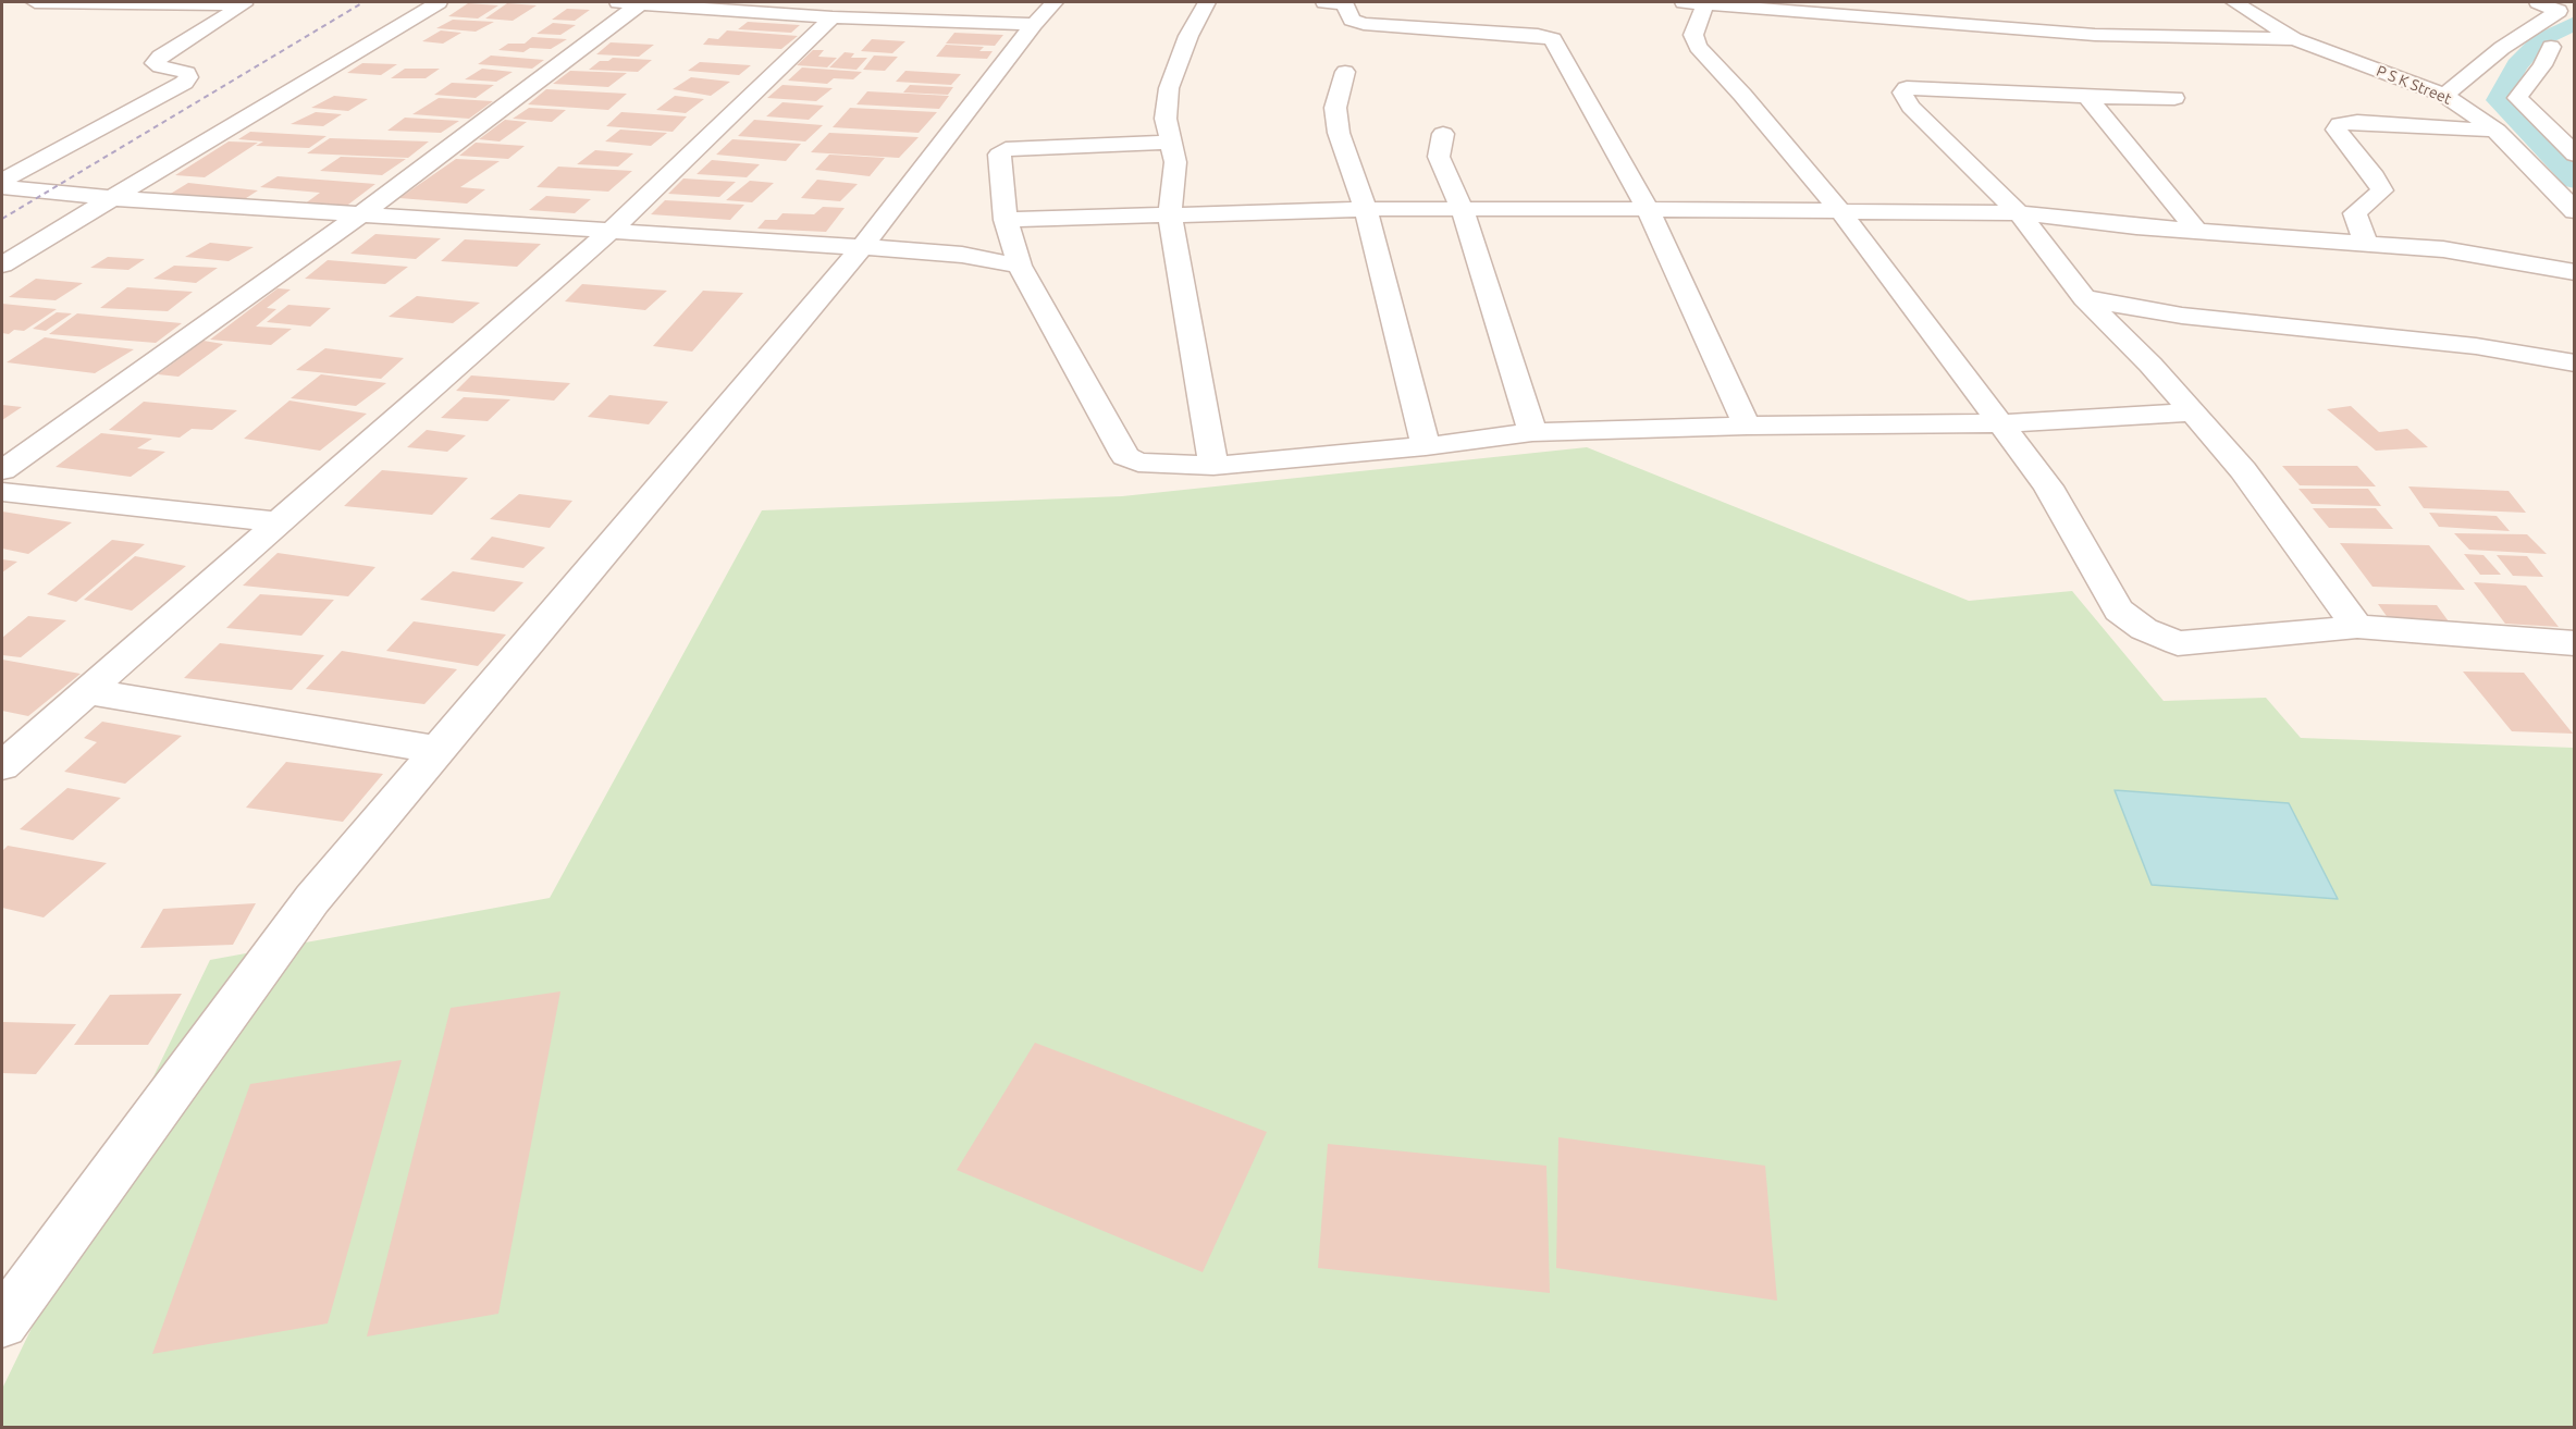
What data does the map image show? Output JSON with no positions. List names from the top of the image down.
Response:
{
  "streets": {
    "street": ["P S K Street"]
  }
}
